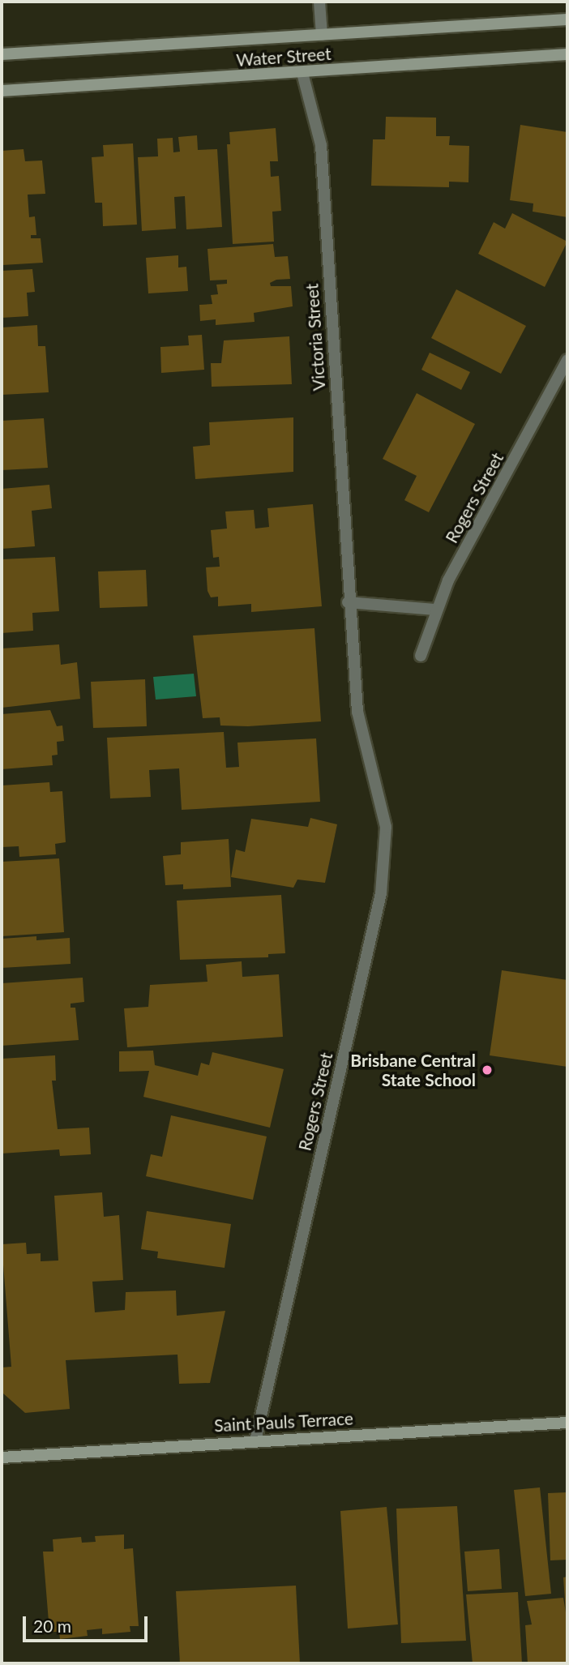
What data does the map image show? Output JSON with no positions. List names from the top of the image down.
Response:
{
  "streets": {
    "main road": ["Water Street", "Saint Pauls Terrace"],
    "street": ["Victoria Street", "Rogers Street"]
  },
  "crossings": [
    ["Water Street", "Victoria Street"],
    ["Victoria Street", "Rogers Street"],
    ["Rogers Street", "Saint Pauls Terrace"]
  ],
  "places": ["Brisbane Central State School"],
  "scale_bar": "20 m"
}
